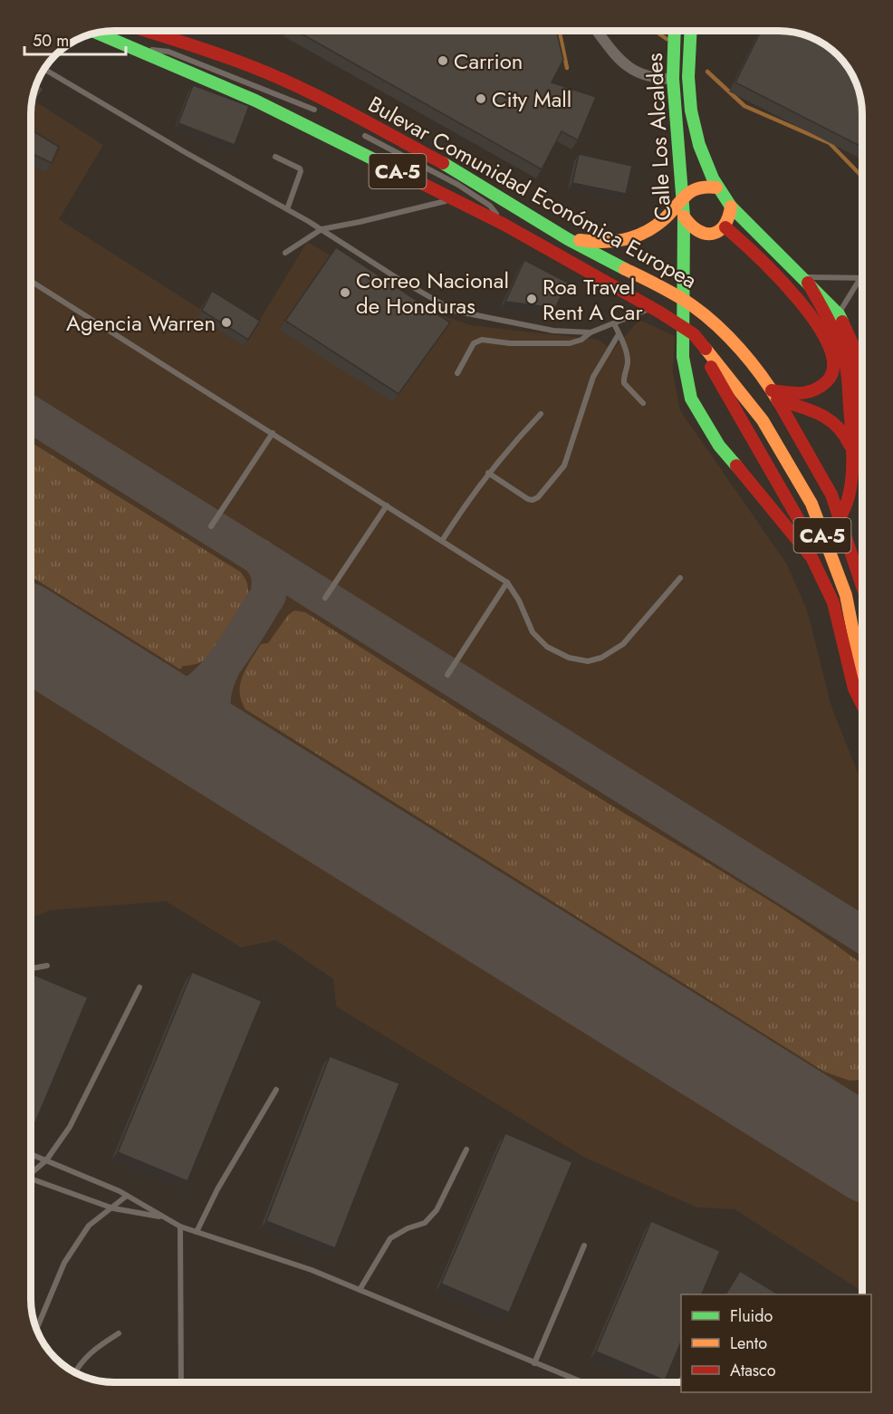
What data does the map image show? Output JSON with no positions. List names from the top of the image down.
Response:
{
  "streets": {
    "main road": ["Calle Los Alcaldes", "CA-5", "Bulevar Comunidad Económica Europea"]
  },
  "places": [
    "Carrion",
    "City Mall",
    "Correo Nacional de Honduras",
    "Roa Travel Rent A Car",
    "Agencia Warren"
  ],
  "legend": ["Fluido", "Lento", "Atasco"],
  "scale_bar": "50 m"
}
